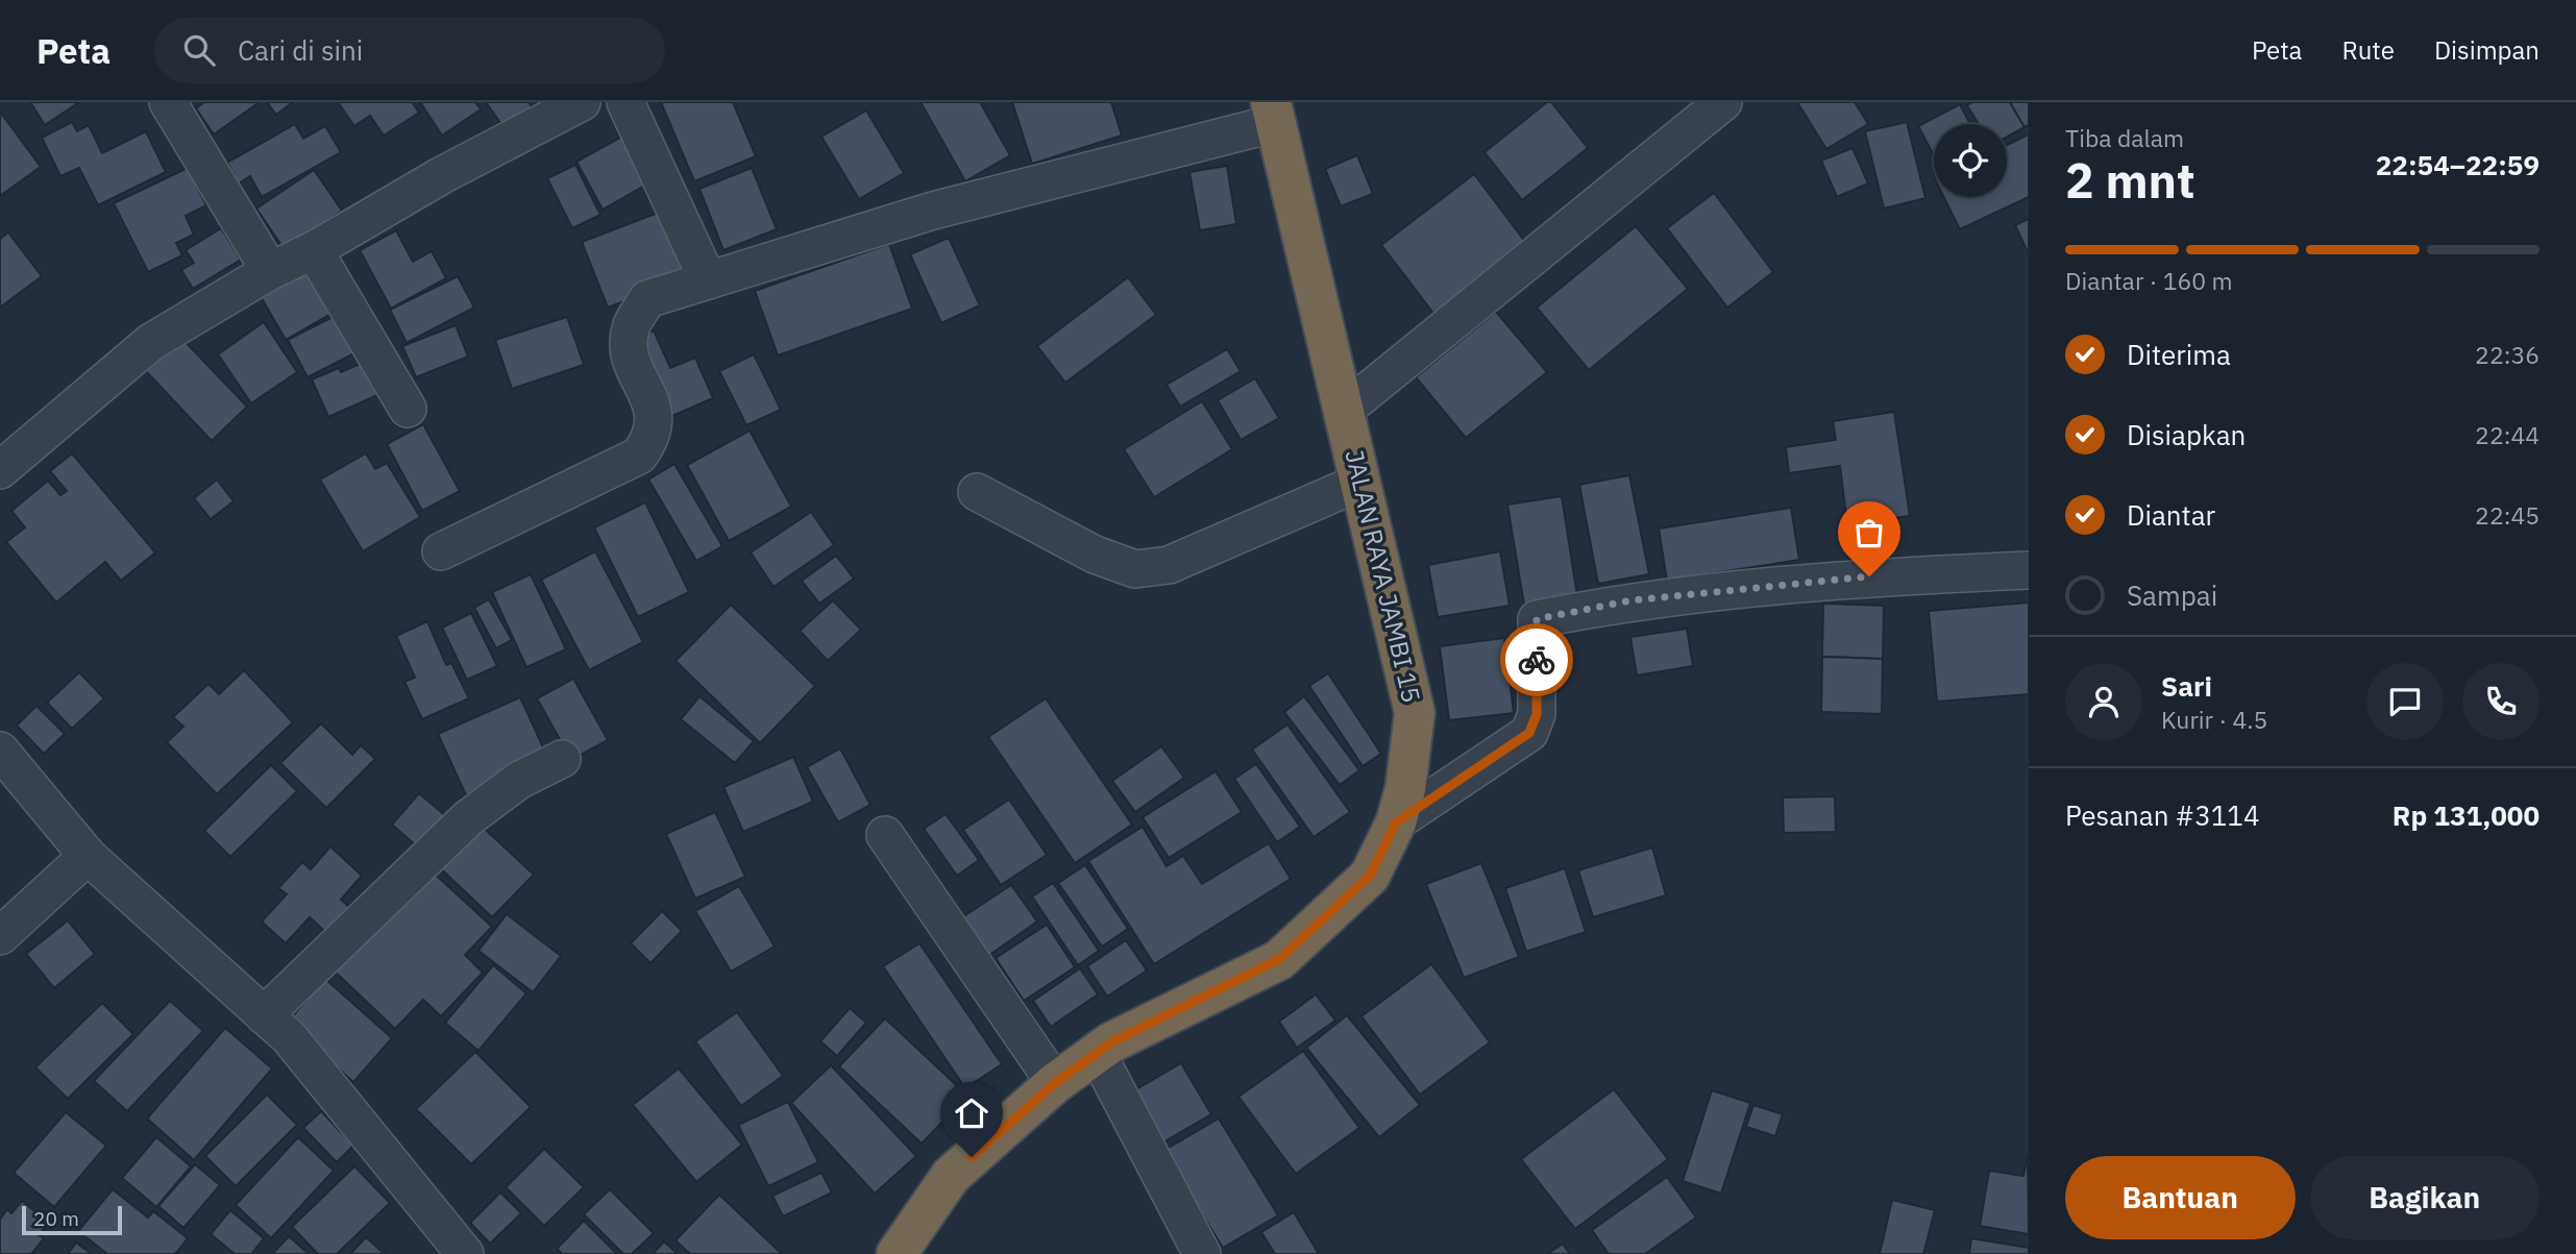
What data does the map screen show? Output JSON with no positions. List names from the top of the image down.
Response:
{
  "streets": {
    "highway": ["JALAN RAYA JAMBI 15"]
  },
  "scale_bar": "20 m",
  "page": {
    "header": "Peta",
    "search": "Cari di sini",
    "nav": ["Peta", "Rute", "Disimpan"],
    "heading": ["2 mnt", "Tiba dalam", "22:54–22:59"],
    "panel": [
      "Sari",
      "Kurir · 4.5",
      "Pesanan #3114",
      "Rp 131,000"
    ],
    "bar": "Diantar · 160 m",
    "list": [
      ["Diterima", "22:36"],
      ["Disiapkan", "22:44"],
      ["Diantar", "22:45"],
      "Sampai"
    ],
    "buttons": ["Bantuan", "Bagikan"],
    "scale": "20 m"
  }
}
